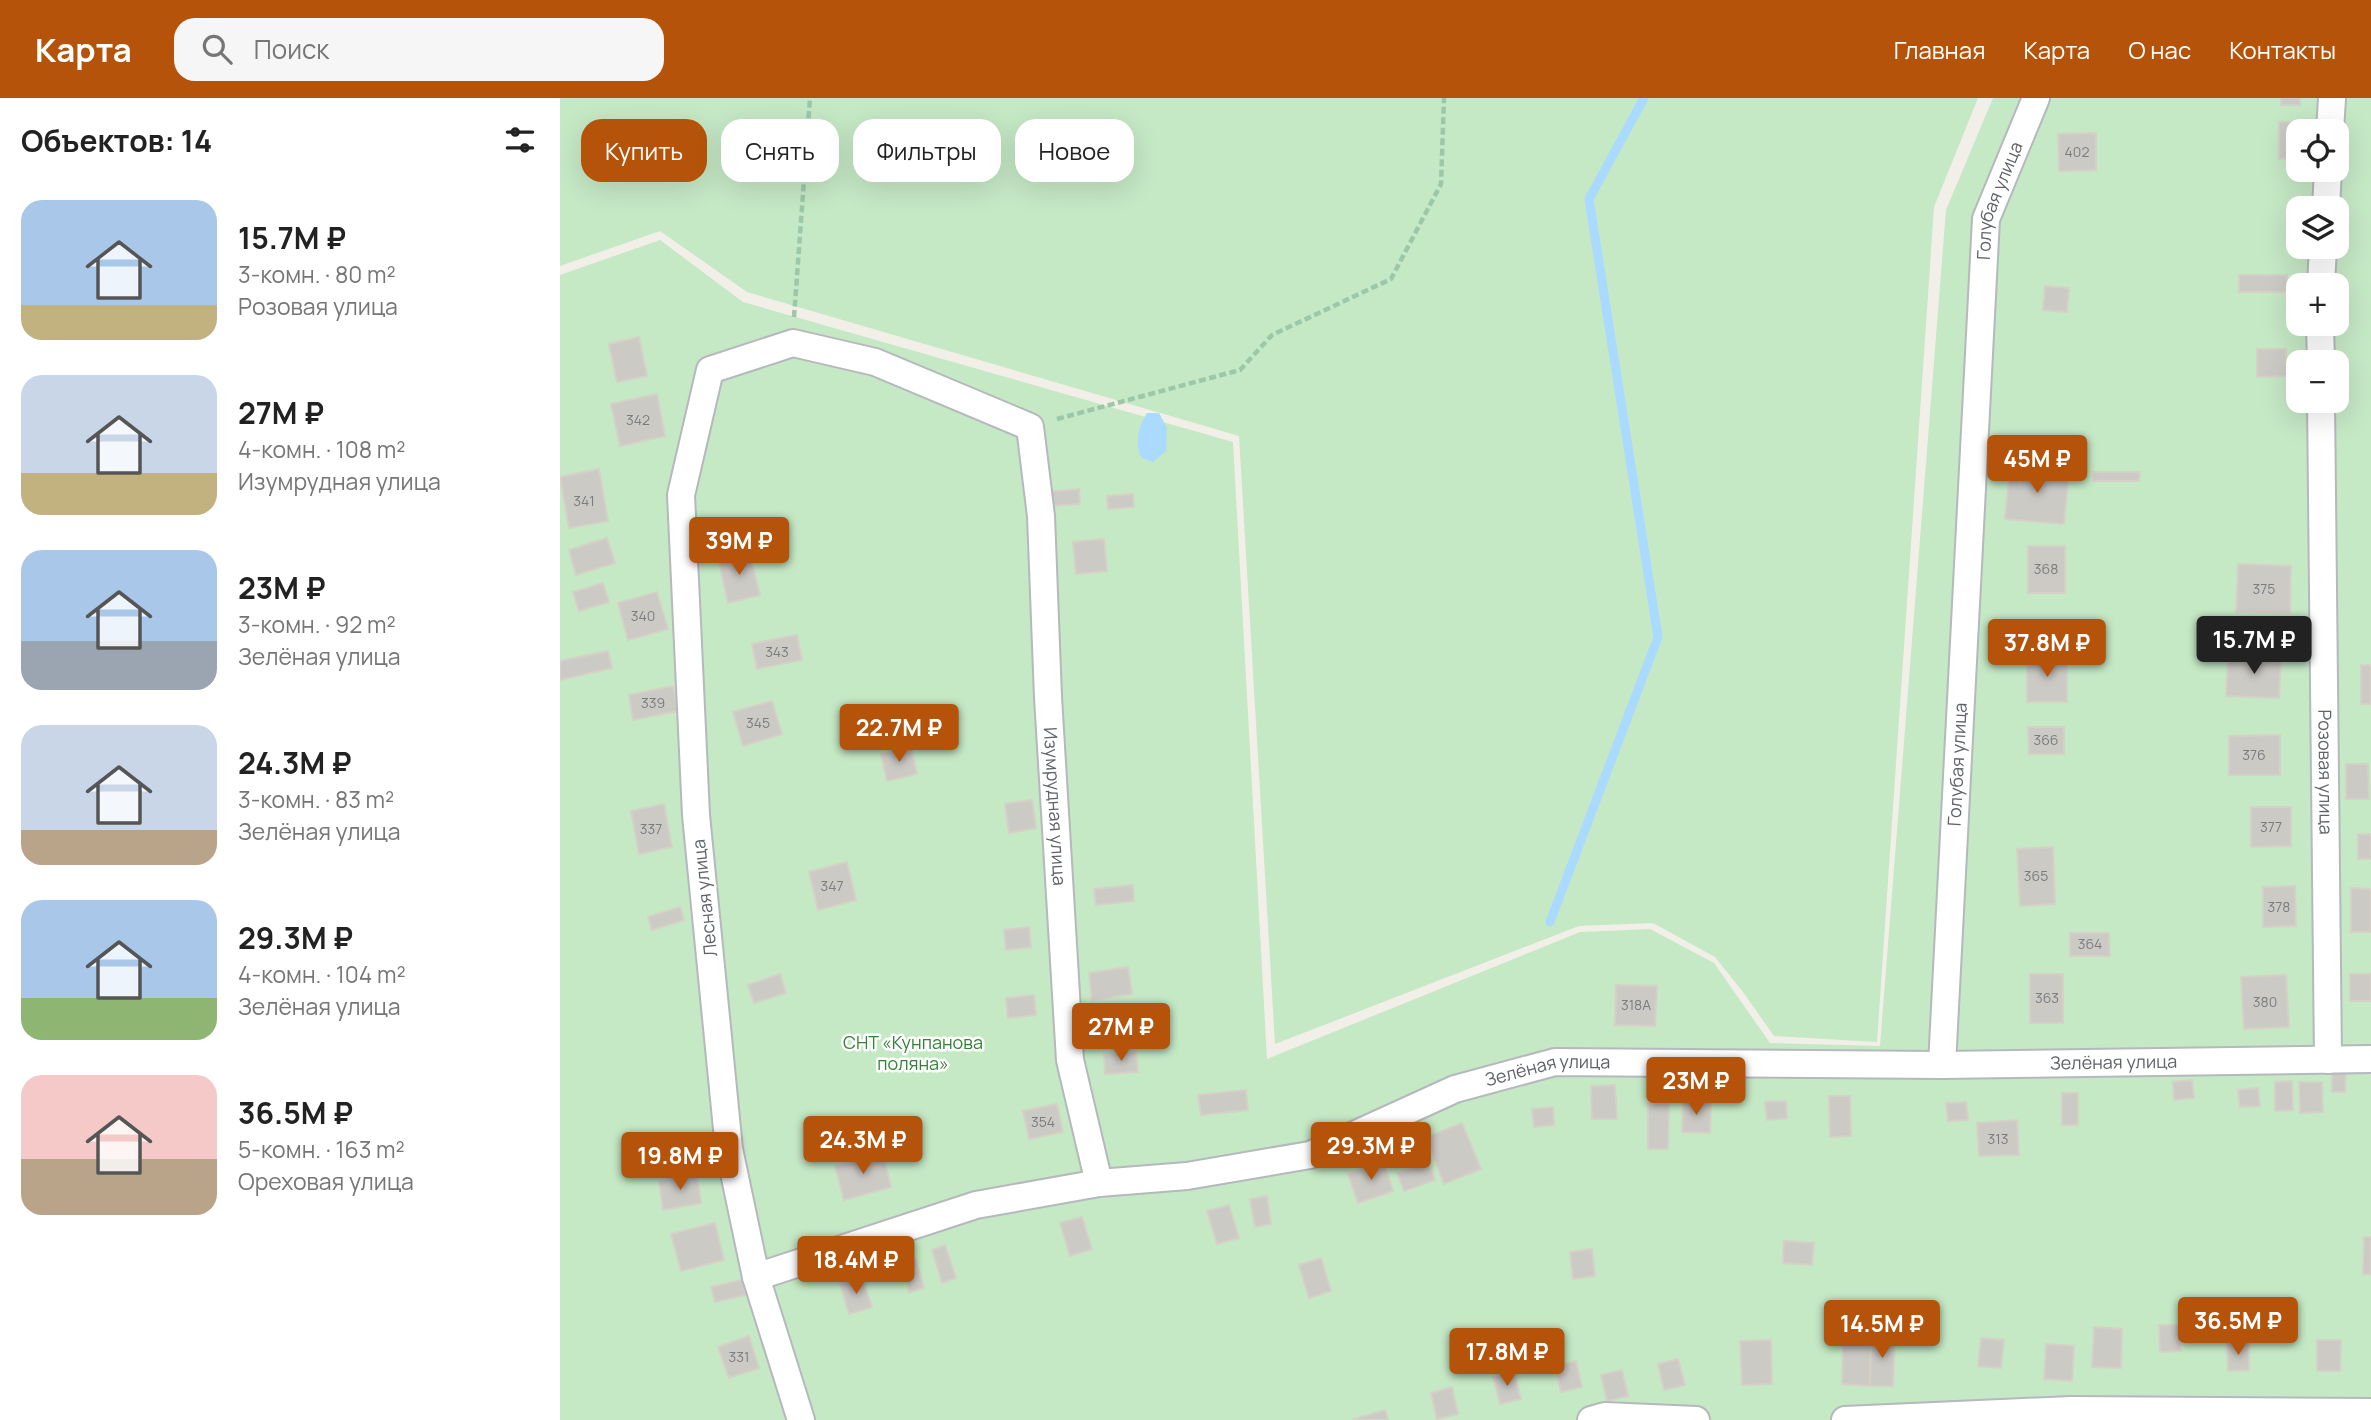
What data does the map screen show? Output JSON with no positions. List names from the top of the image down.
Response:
{
  "streets": {
    "street": [
      "Голубая улица",
      "Розовая улица",
      "Изумрудная улица",
      "Лесная улица",
      "Зелёная улица"
    ]
  },
  "crossings": [
    ["Голубая улица", "Зелёная улица"],
    ["Розовая улица", "Зелёная улица"],
    ["Изумрудная улица", "Зелёная улица"],
    ["Лесная улица", "Зелёная улица"]
  ],
  "parks": ["СНТ «Кунпанова поляна»"],
  "house_numbers": [
    "402",
    "342",
    "341",
    "368",
    "375",
    "340",
    "343",
    "339",
    "345",
    "366",
    "376",
    "377",
    "337",
    "365",
    "347",
    "378",
    "364",
    "363",
    "380",
    "318А",
    "354",
    "313",
    "331"
  ],
  "page": {
    "header": "Карта",
    "search": "Поиск",
    "nav": [
      "Главная",
      "Карта",
      "О нас",
      "Контакты"
    ],
    "heading": "Объектов: 14",
    "map_buttons": ["+", "−"],
    "chip": [
      "Купить",
      "Снять",
      "Фильтры",
      "Новое"
    ],
    "list": [
      {
        "name": "15.7M ₽",
        "note": "3-комн. · 80 m² · Розовая улица"
      },
      {
        "name": "27M ₽",
        "note": "4-комн. · 108 m² · Изумрудная улица"
      },
      {
        "name": "23M ₽",
        "note": "3-комн. · 92 m² · Зелёная улица"
      },
      {
        "name": "24.3M ₽",
        "note": "3-комн. · 83 m² · Зелёная улица"
      },
      {
        "name": "29.3M ₽",
        "note": "4-комн. · 104 m² · Зелёная улица"
      },
      {
        "name": "36.5M ₽",
        "note": "5-комн. · 163 m² · Ореховая улица"
      }
    ],
    "price": [
      "45M ₽",
      "39M ₽",
      "15.7M ₽",
      "37.8M ₽",
      "22.7M ₽",
      "27M ₽",
      "23M ₽",
      "24.3M ₽",
      "29.3M ₽",
      "19.8M ₽",
      "18.4M ₽",
      "36.5M ₽",
      "14.5M ₽",
      "17.8M ₽"
    ]
  }
}
